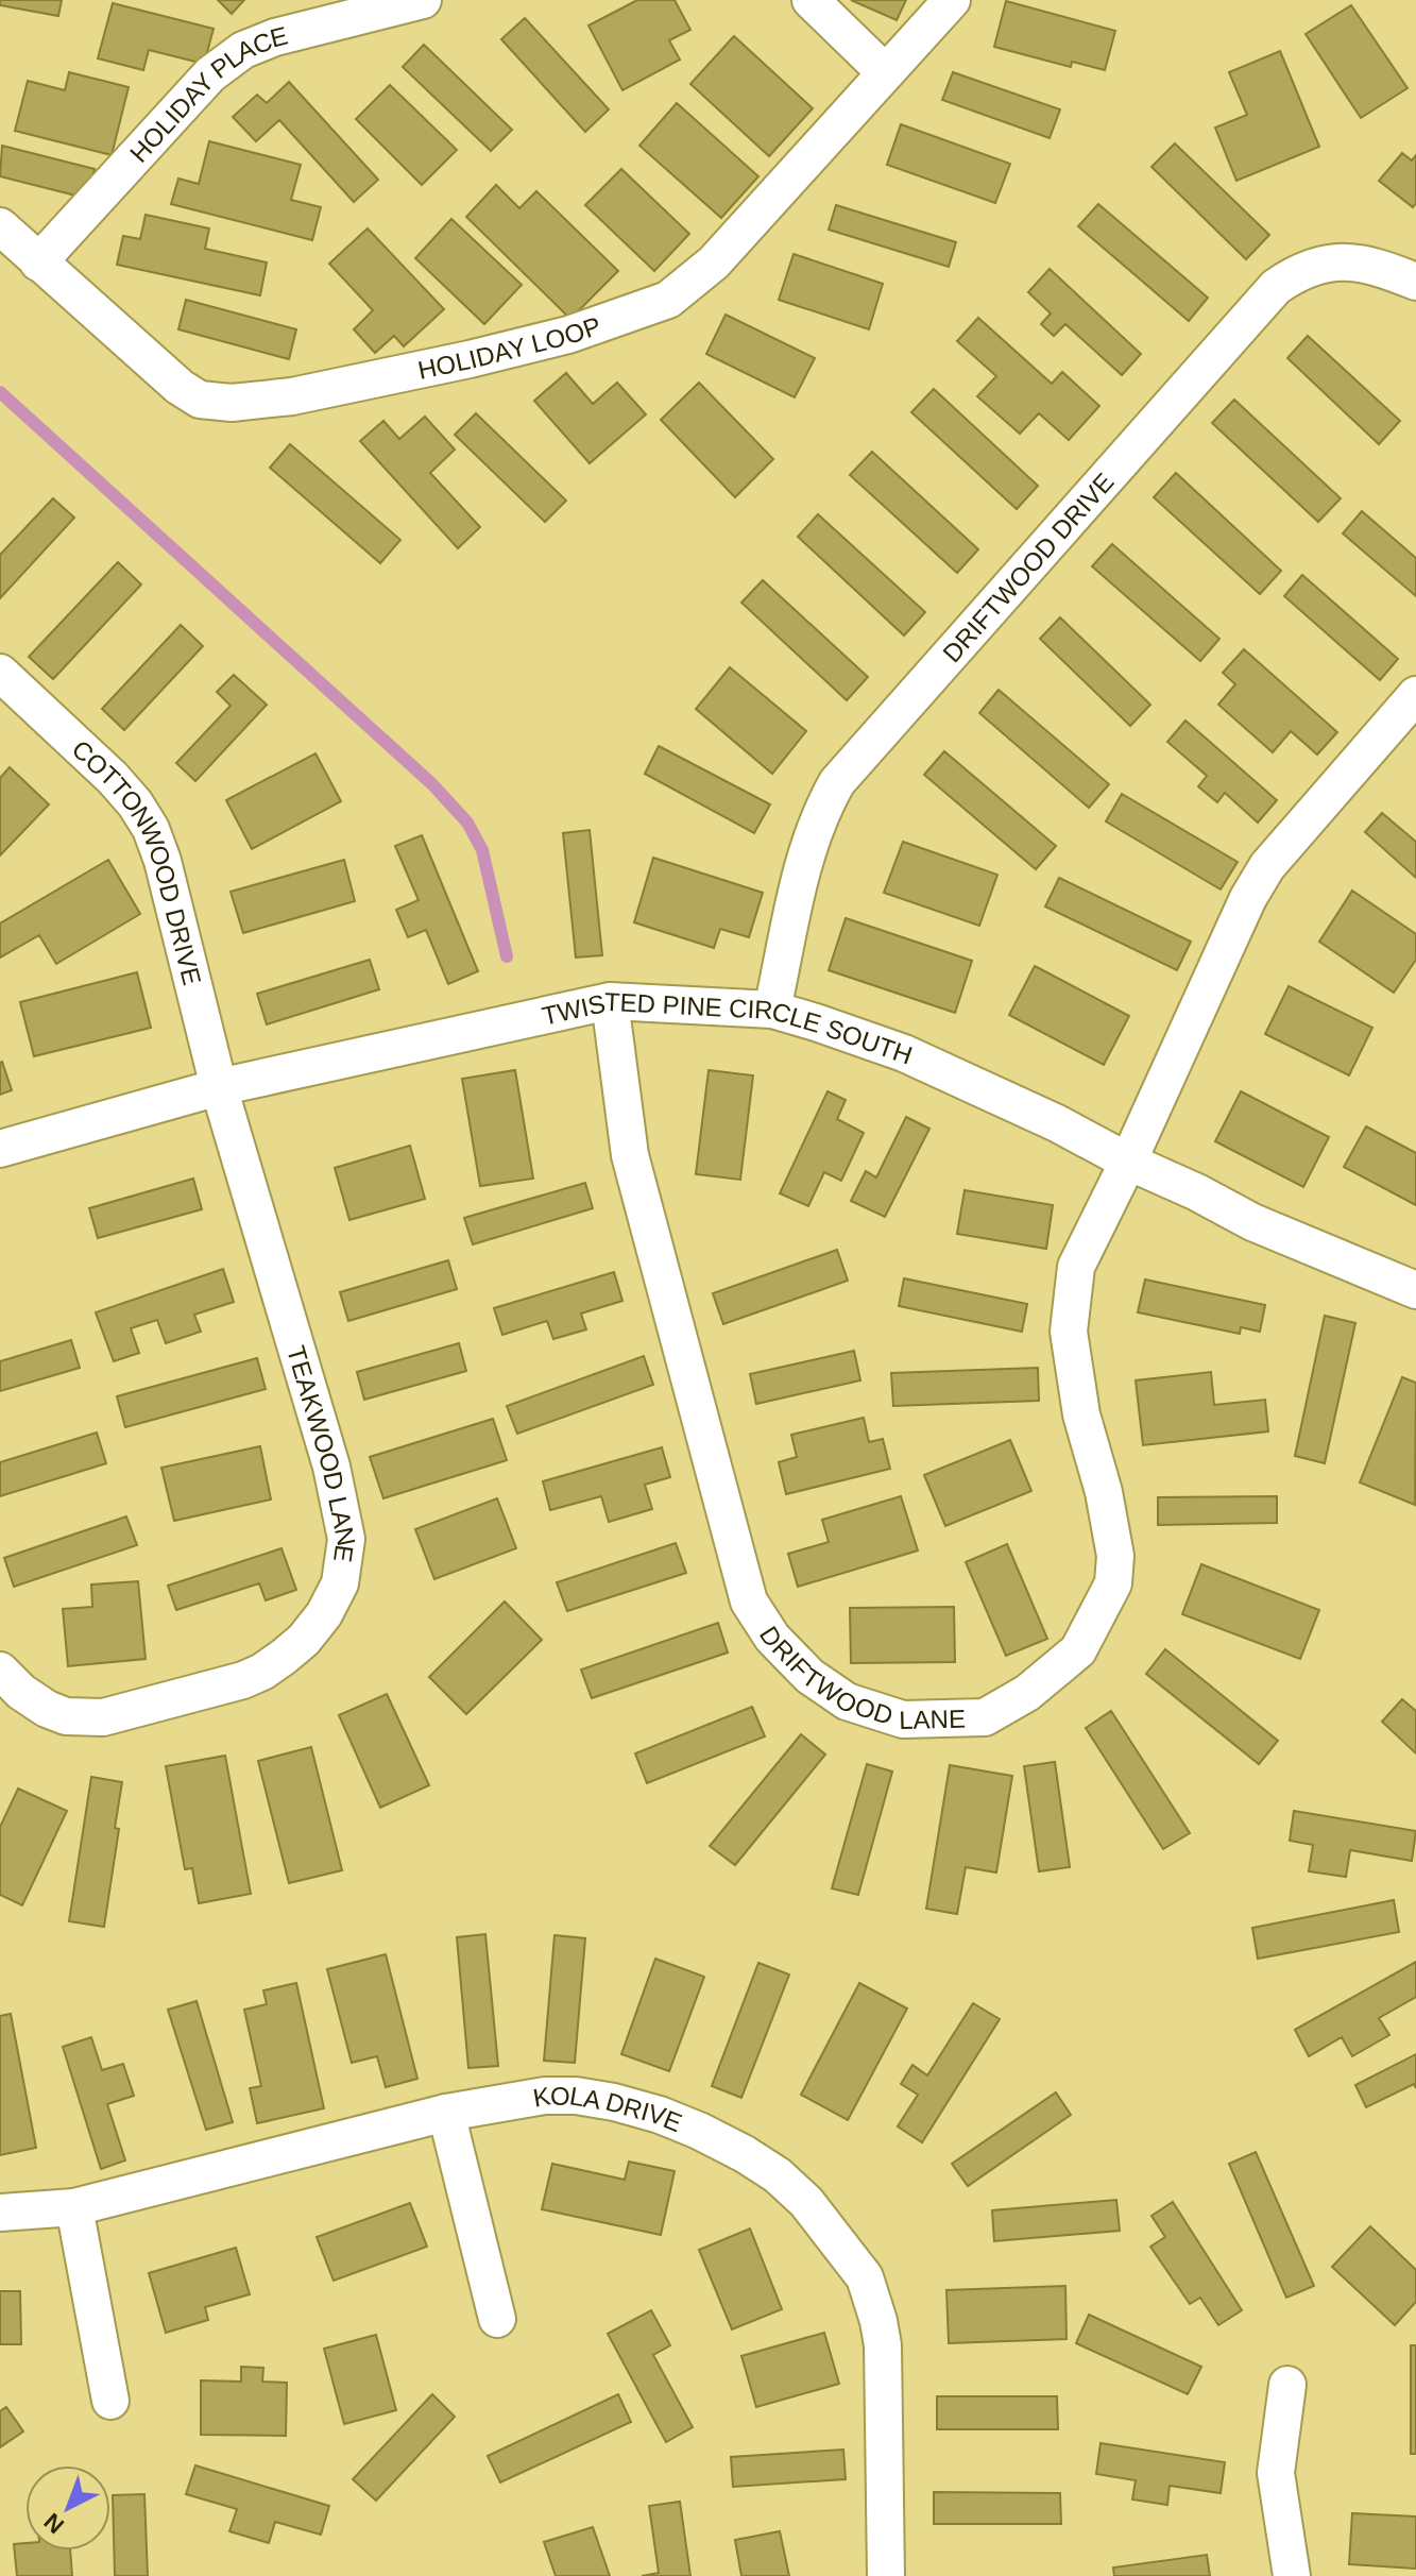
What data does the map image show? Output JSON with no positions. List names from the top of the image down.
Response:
{
  "streets": {
    "street": [
      "HOLIDAY PLACE",
      "HOLIDAY LOOP",
      "DRIFTWOOD DRIVE",
      "COTTONWOOD DRIVE",
      "TWISTED PINE CIRCLE SOUTH",
      "TEAKWOOD LANE",
      "DRIFTWOOD LANE",
      "KOLA DRIVE"
    ]
  },
  "crossings": [
    ["HOLIDAY PLACE", "HOLIDAY LOOP"],
    ["DRIFTWOOD DRIVE", "TWISTED PINE CIRCLE SOUTH"],
    ["COTTONWOOD DRIVE", "TWISTED PINE CIRCLE SOUTH"],
    ["COTTONWOOD DRIVE", "TEAKWOOD LANE"],
    ["TWISTED PINE CIRCLE SOUTH", "TEAKWOOD LANE"],
    ["TWISTED PINE CIRCLE SOUTH", "DRIFTWOOD LANE"]
  ],
  "north": "bottom left"
}
